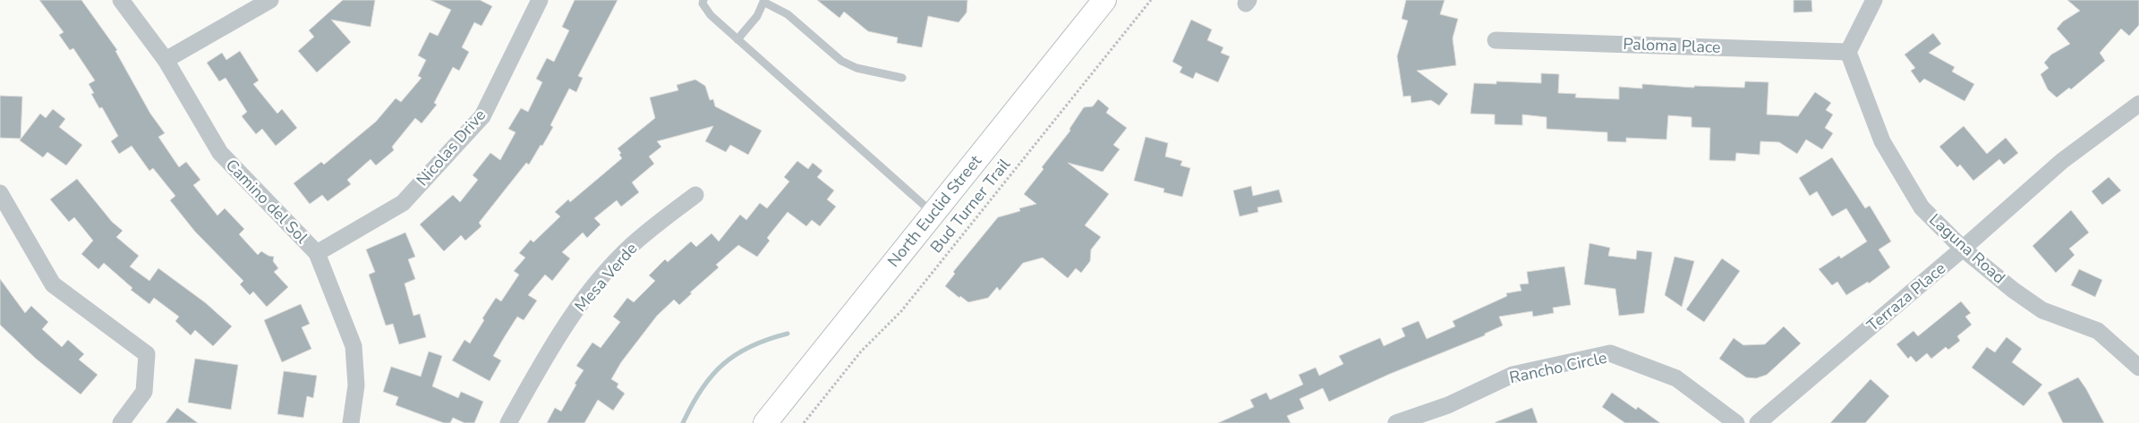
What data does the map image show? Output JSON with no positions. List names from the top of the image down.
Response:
{
  "streets": {
    "main road": ["North Euclid Street"],
    "street": [
      "Paloma Place",
      "Nicolas Drive",
      "Camino del Sol",
      "Laguna Road",
      "Mesa Verde",
      "Terraza Place",
      "Rancho Circle"
    ],
    "path": ["Bud Turner Trail"]
  },
  "crossings": [
    ["Paloma Place", "Laguna Road"],
    ["Nicolas Drive", "Camino del Sol"],
    ["Laguna Road", "Terraza Place"]
  ]
}
